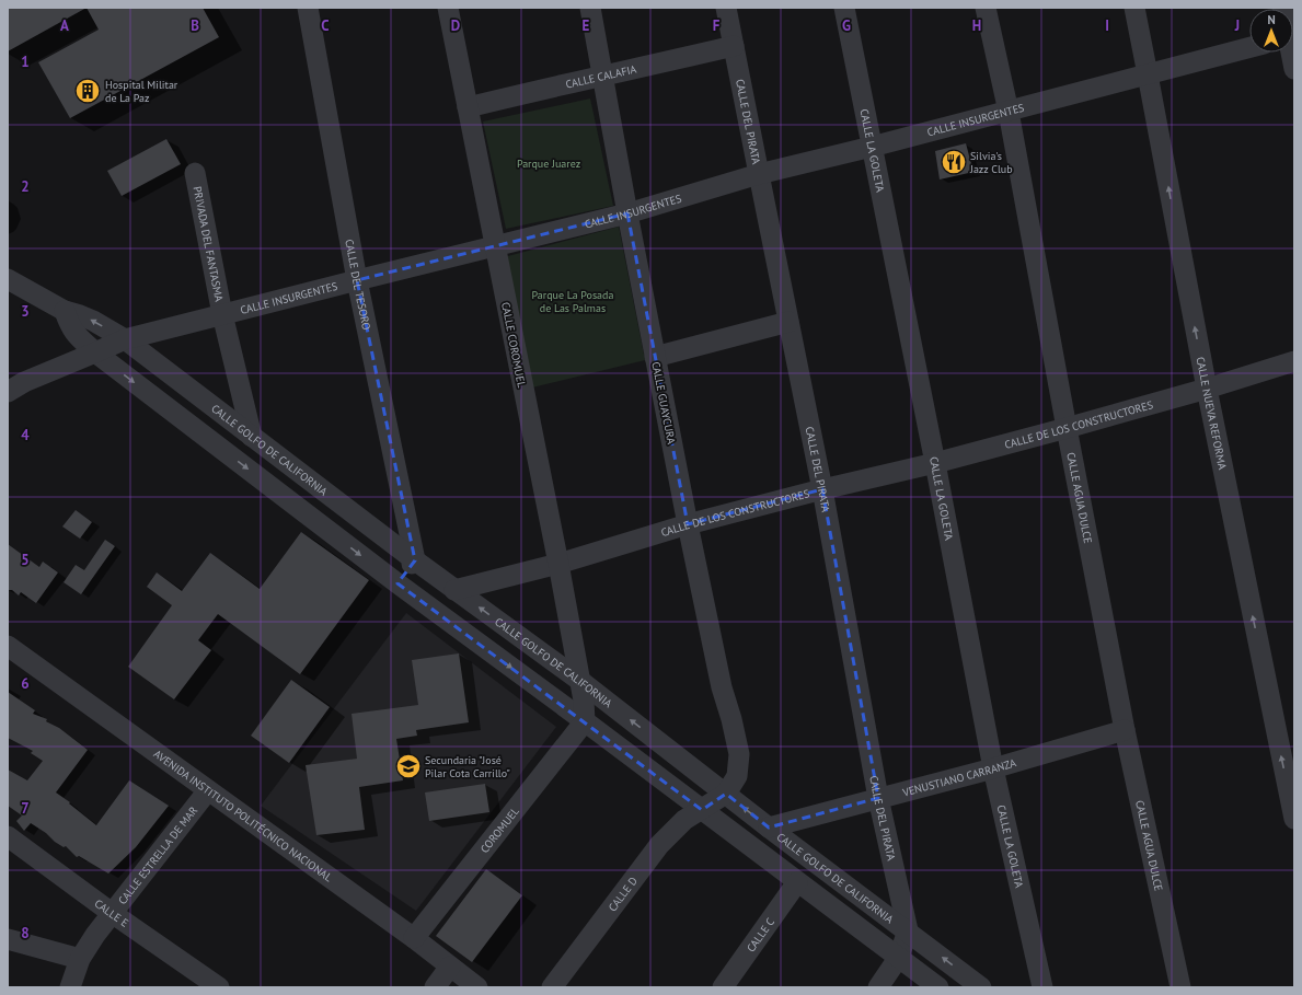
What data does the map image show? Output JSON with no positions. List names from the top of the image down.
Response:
{
  "streets": {
    "street": [
      "CALLE CALAFIA",
      "CALLE INSURGENTES",
      "CALLE DEL PIRATA",
      "CALLE LA GOLETA",
      "PRIVADA DEL FANTASMA",
      "CALLE DEL TESORO",
      "CALLE COROMUEL",
      "CALLE GUAYCURA",
      "CALLE NUEVA REFORMA",
      "CALLE DE LOS CONSTRUCTORES",
      "CALLE GOLFO DE CALIFORNIA",
      "CALLE AGUA DULCE",
      "VENUSTIANO CARRANZA",
      "AVENIDA INSTITUTO POLITÉCNICO NACIONAL",
      "COROMUEL",
      "CALLE ESTRELLA DE MAR",
      "CALLE D",
      "CALLE E",
      "CALLE C"
    ]
  },
  "crossings": [
    ["CALLE CALAFIA", "CALLE DEL PIRATA"],
    ["CALLE CALAFIA", "CALLE COROMUEL"],
    ["CALLE CALAFIA", "CALLE GUAYCURA"],
    ["CALLE INSURGENTES", "CALLE DEL PIRATA"],
    ["CALLE INSURGENTES", "CALLE LA GOLETA"],
    ["CALLE INSURGENTES", "PRIVADA DEL FANTASMA"],
    ["CALLE INSURGENTES", "CALLE DEL TESORO"],
    ["CALLE INSURGENTES", "CALLE COROMUEL"],
    ["CALLE INSURGENTES", "CALLE GUAYCURA"],
    ["CALLE INSURGENTES", "CALLE NUEVA REFORMA"],
    ["CALLE INSURGENTES", "CALLE GOLFO DE CALIFORNIA"],
    ["CALLE INSURGENTES", "CALLE AGUA DULCE"],
    ["CALLE DEL PIRATA", "CALLE DE LOS CONSTRUCTORES"],
    ["CALLE DEL PIRATA", "CALLE GOLFO DE CALIFORNIA"],
    ["CALLE DEL PIRATA", "VENUSTIANO CARRANZA"],
    ["CALLE LA GOLETA", "CALLE DE LOS CONSTRUCTORES"],
    ["CALLE LA GOLETA", "VENUSTIANO CARRANZA"],
    ["PRIVADA DEL FANTASMA", "CALLE GOLFO DE CALIFORNIA"],
    ["CALLE DEL TESORO", "CALLE GOLFO DE CALIFORNIA"],
    ["CALLE COROMUEL", "CALLE DE LOS CONSTRUCTORES"],
    ["CALLE COROMUEL", "CALLE GOLFO DE CALIFORNIA"],
    ["CALLE COROMUEL", "COROMUEL"],
    ["CALLE GUAYCURA", "CALLE DE LOS CONSTRUCTORES"],
    ["CALLE GUAYCURA", "CALLE GOLFO DE CALIFORNIA"],
    ["CALLE GUAYCURA", "CALLE D"],
    ["CALLE NUEVA REFORMA", "CALLE DE LOS CONSTRUCTORES"],
    ["CALLE DE LOS CONSTRUCTORES", "CALLE GOLFO DE CALIFORNIA"],
    ["CALLE DE LOS CONSTRUCTORES", "CALLE AGUA DULCE"],
    ["CALLE GOLFO DE CALIFORNIA", "VENUSTIANO CARRANZA"],
    ["CALLE GOLFO DE CALIFORNIA", "CALLE D"],
    ["CALLE AGUA DULCE", "VENUSTIANO CARRANZA"],
    ["AVENIDA INSTITUTO POLITÉCNICO NACIONAL", "COROMUEL"],
    ["AVENIDA INSTITUTO POLITÉCNICO NACIONAL", "CALLE ESTRELLA DE MAR"],
    ["CALLE ESTRELLA DE MAR", "CALLE E"]
  ],
  "one_way": ["CALLE NUEVA REFORMA"],
  "parks": ["Parque Juarez", "Parque La Posada de Las Palmas"],
  "places": {
    "building": ["Hospital Militar de La Paz"],
    "restaurant": ["Silvia's Jazz Club"],
    "school or university": ["Secundaria \"José Pilar Cota Carrillo\""]
  },
  "north": "top",
  "grid": {
    "columns": [
      "A",
      "B",
      "C",
      "D",
      "E",
      "F",
      "G",
      "H",
      "I",
      "J"
    ],
    "rows": [
      "1",
      "2",
      "3",
      "4",
      "5",
      "6",
      "7",
      "8"
    ]
  }
}
